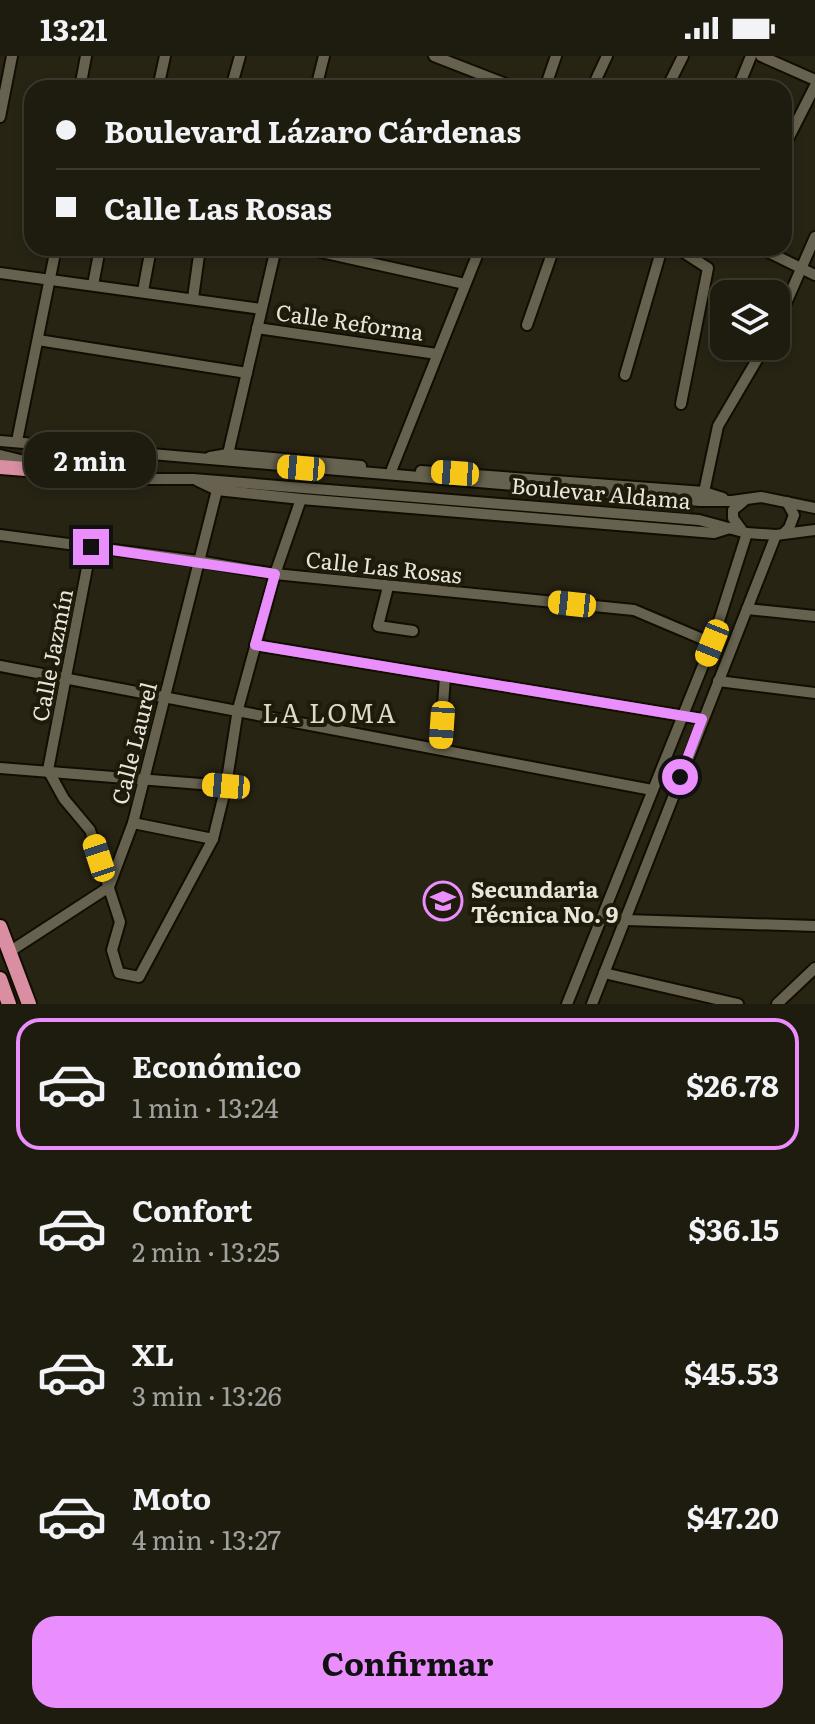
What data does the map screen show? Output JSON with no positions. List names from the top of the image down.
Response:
{
  "streets": {
    "street": [
      "Calle Reforma",
      "Boulevar Aldama",
      "Calle Las Rosas",
      "Calle Jazmín",
      "Calle Laurel"
    ]
  },
  "crossings": [
    ["Calle Las Rosas", "Calle Jazmín"],
    ["Calle Las Rosas", "Calle Laurel"]
  ],
  "districts": ["LA LOMA"],
  "places": {
    "school or university": ["Secundaria Técnica No. 9"]
  },
  "page": {
    "status": "13:21",
    "banner": ["Boulevard Lázaro Cárdenas", "Calle Las Rosas"],
    "bubble": "2 min",
    "list": [
      {
        "name": "Económico",
        "note": "1 min · 13:24",
        "value": "$26.78"
      },
      {
        "name": "Confort",
        "note": "2 min · 13:25",
        "value": "$36.15"
      },
      {
        "name": "XL",
        "note": "3 min · 13:26",
        "value": "$45.53"
      },
      {
        "name": "Moto",
        "note": "4 min · 13:27",
        "value": "$47.20"
      }
    ],
    "buttons": "Confirmar"
  }
}
